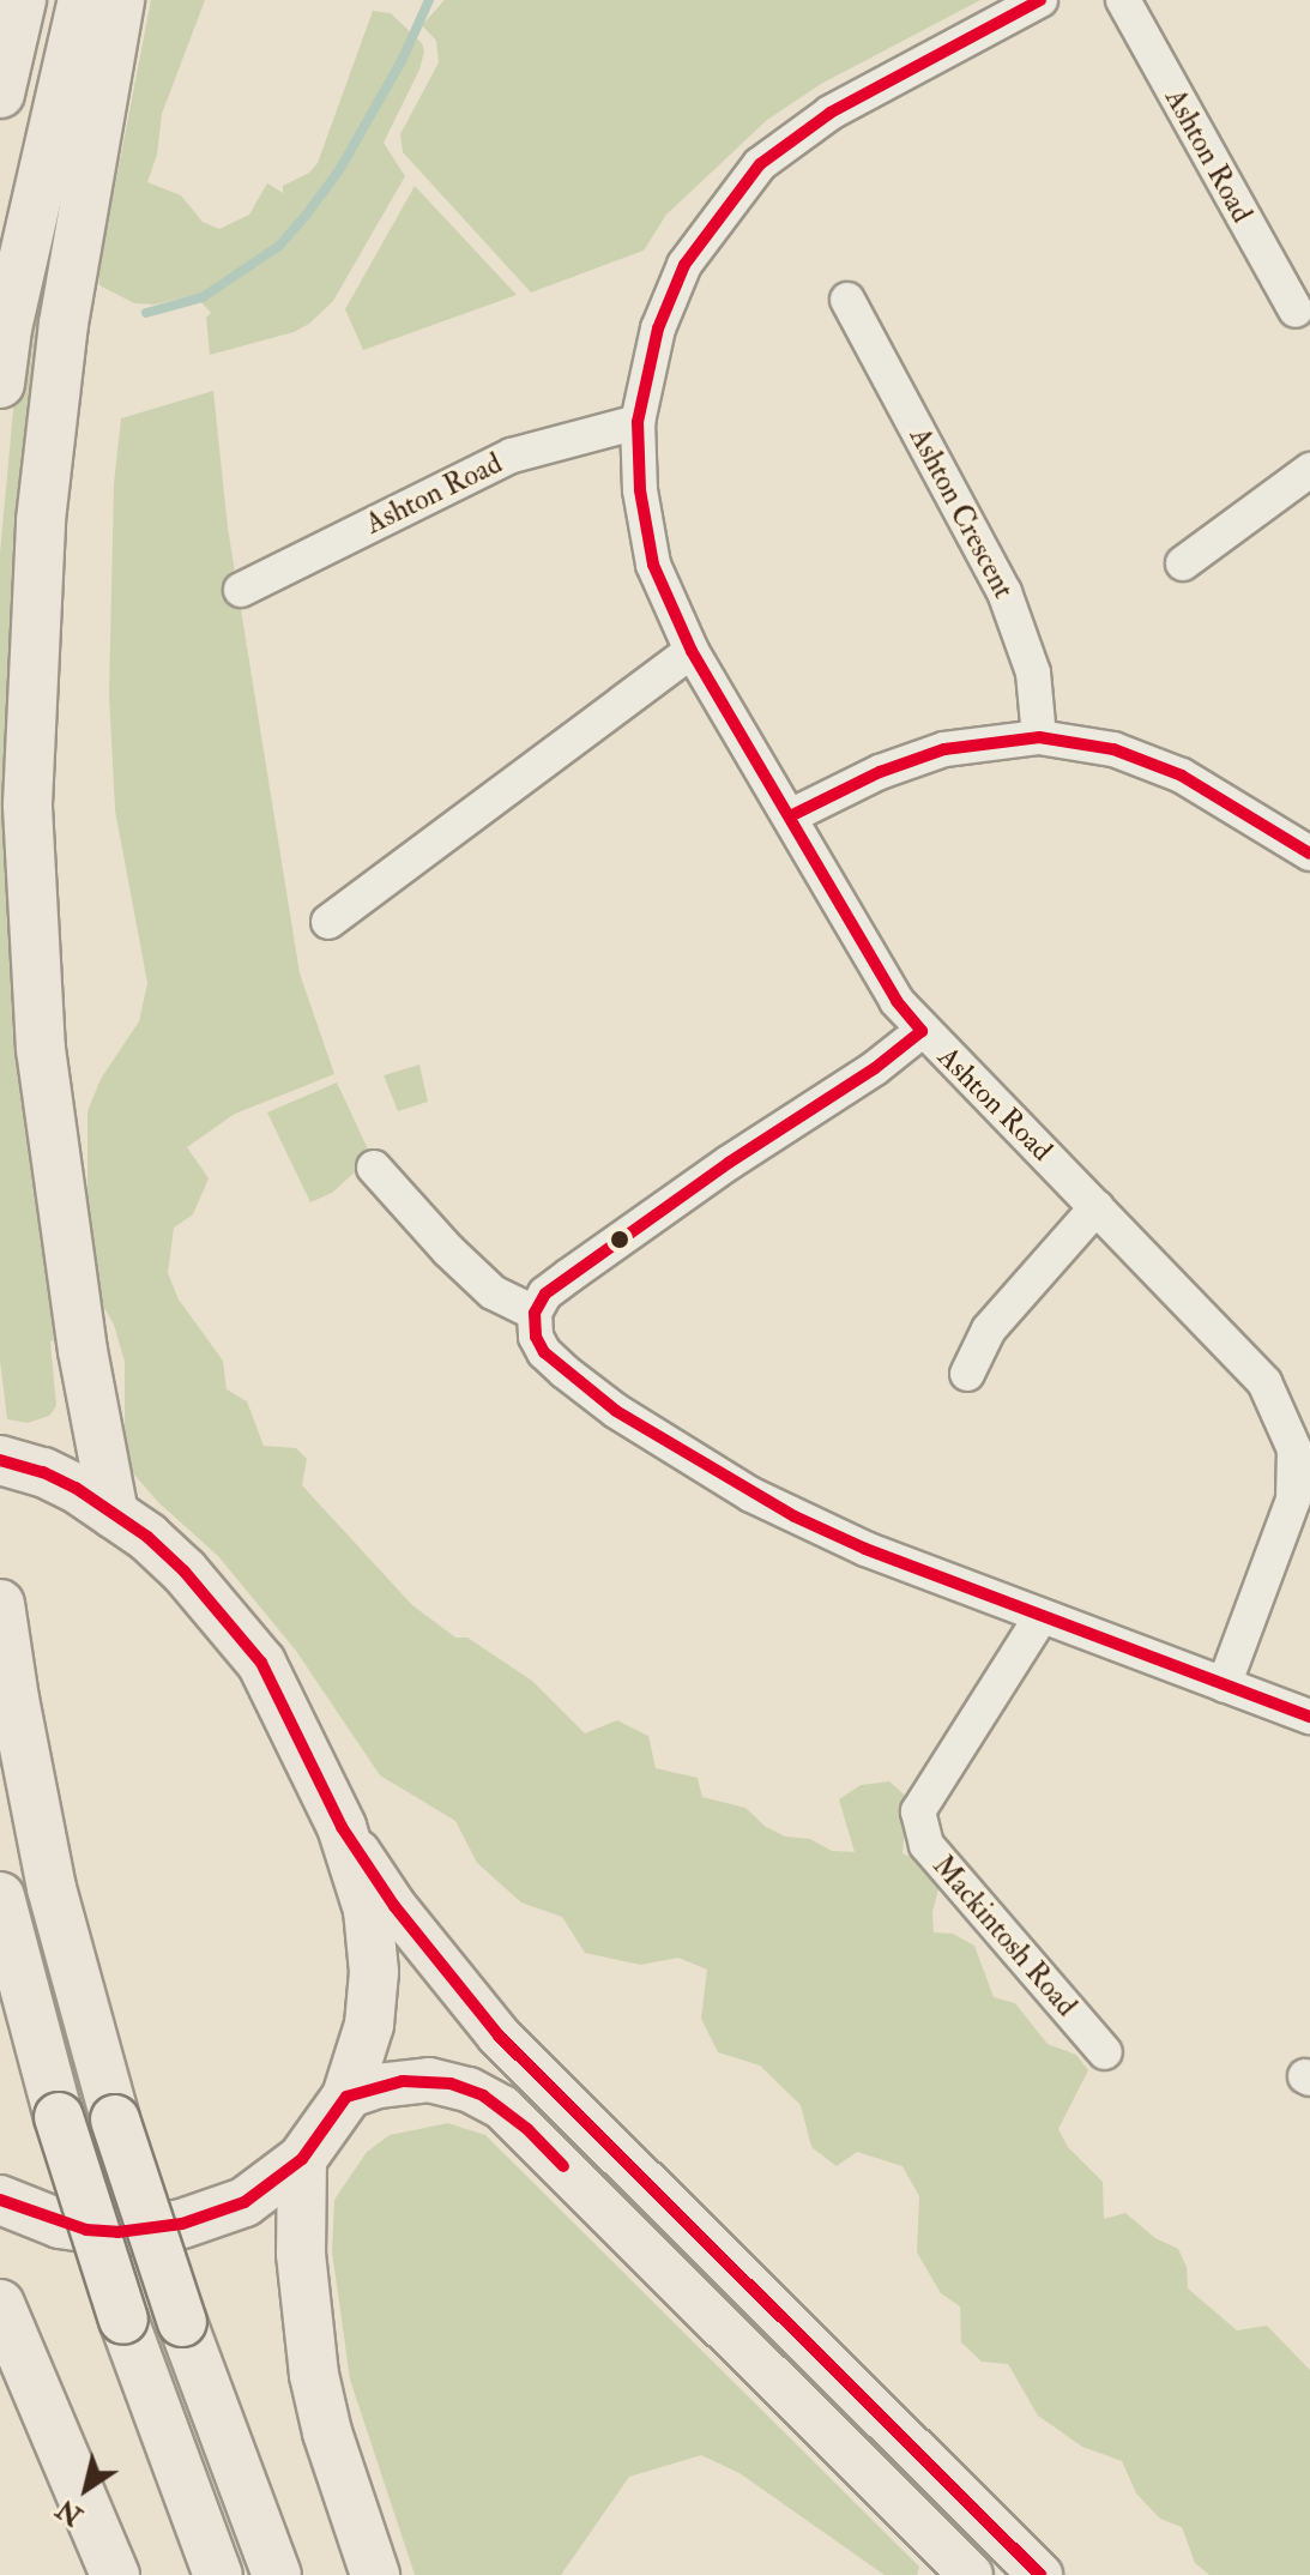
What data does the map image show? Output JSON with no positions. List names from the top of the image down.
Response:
{
  "streets": {
    "street": ["Ashton Road", "Ashton Crescent", "Mackintosh Road"]
  },
  "north": "bottom left"
}
